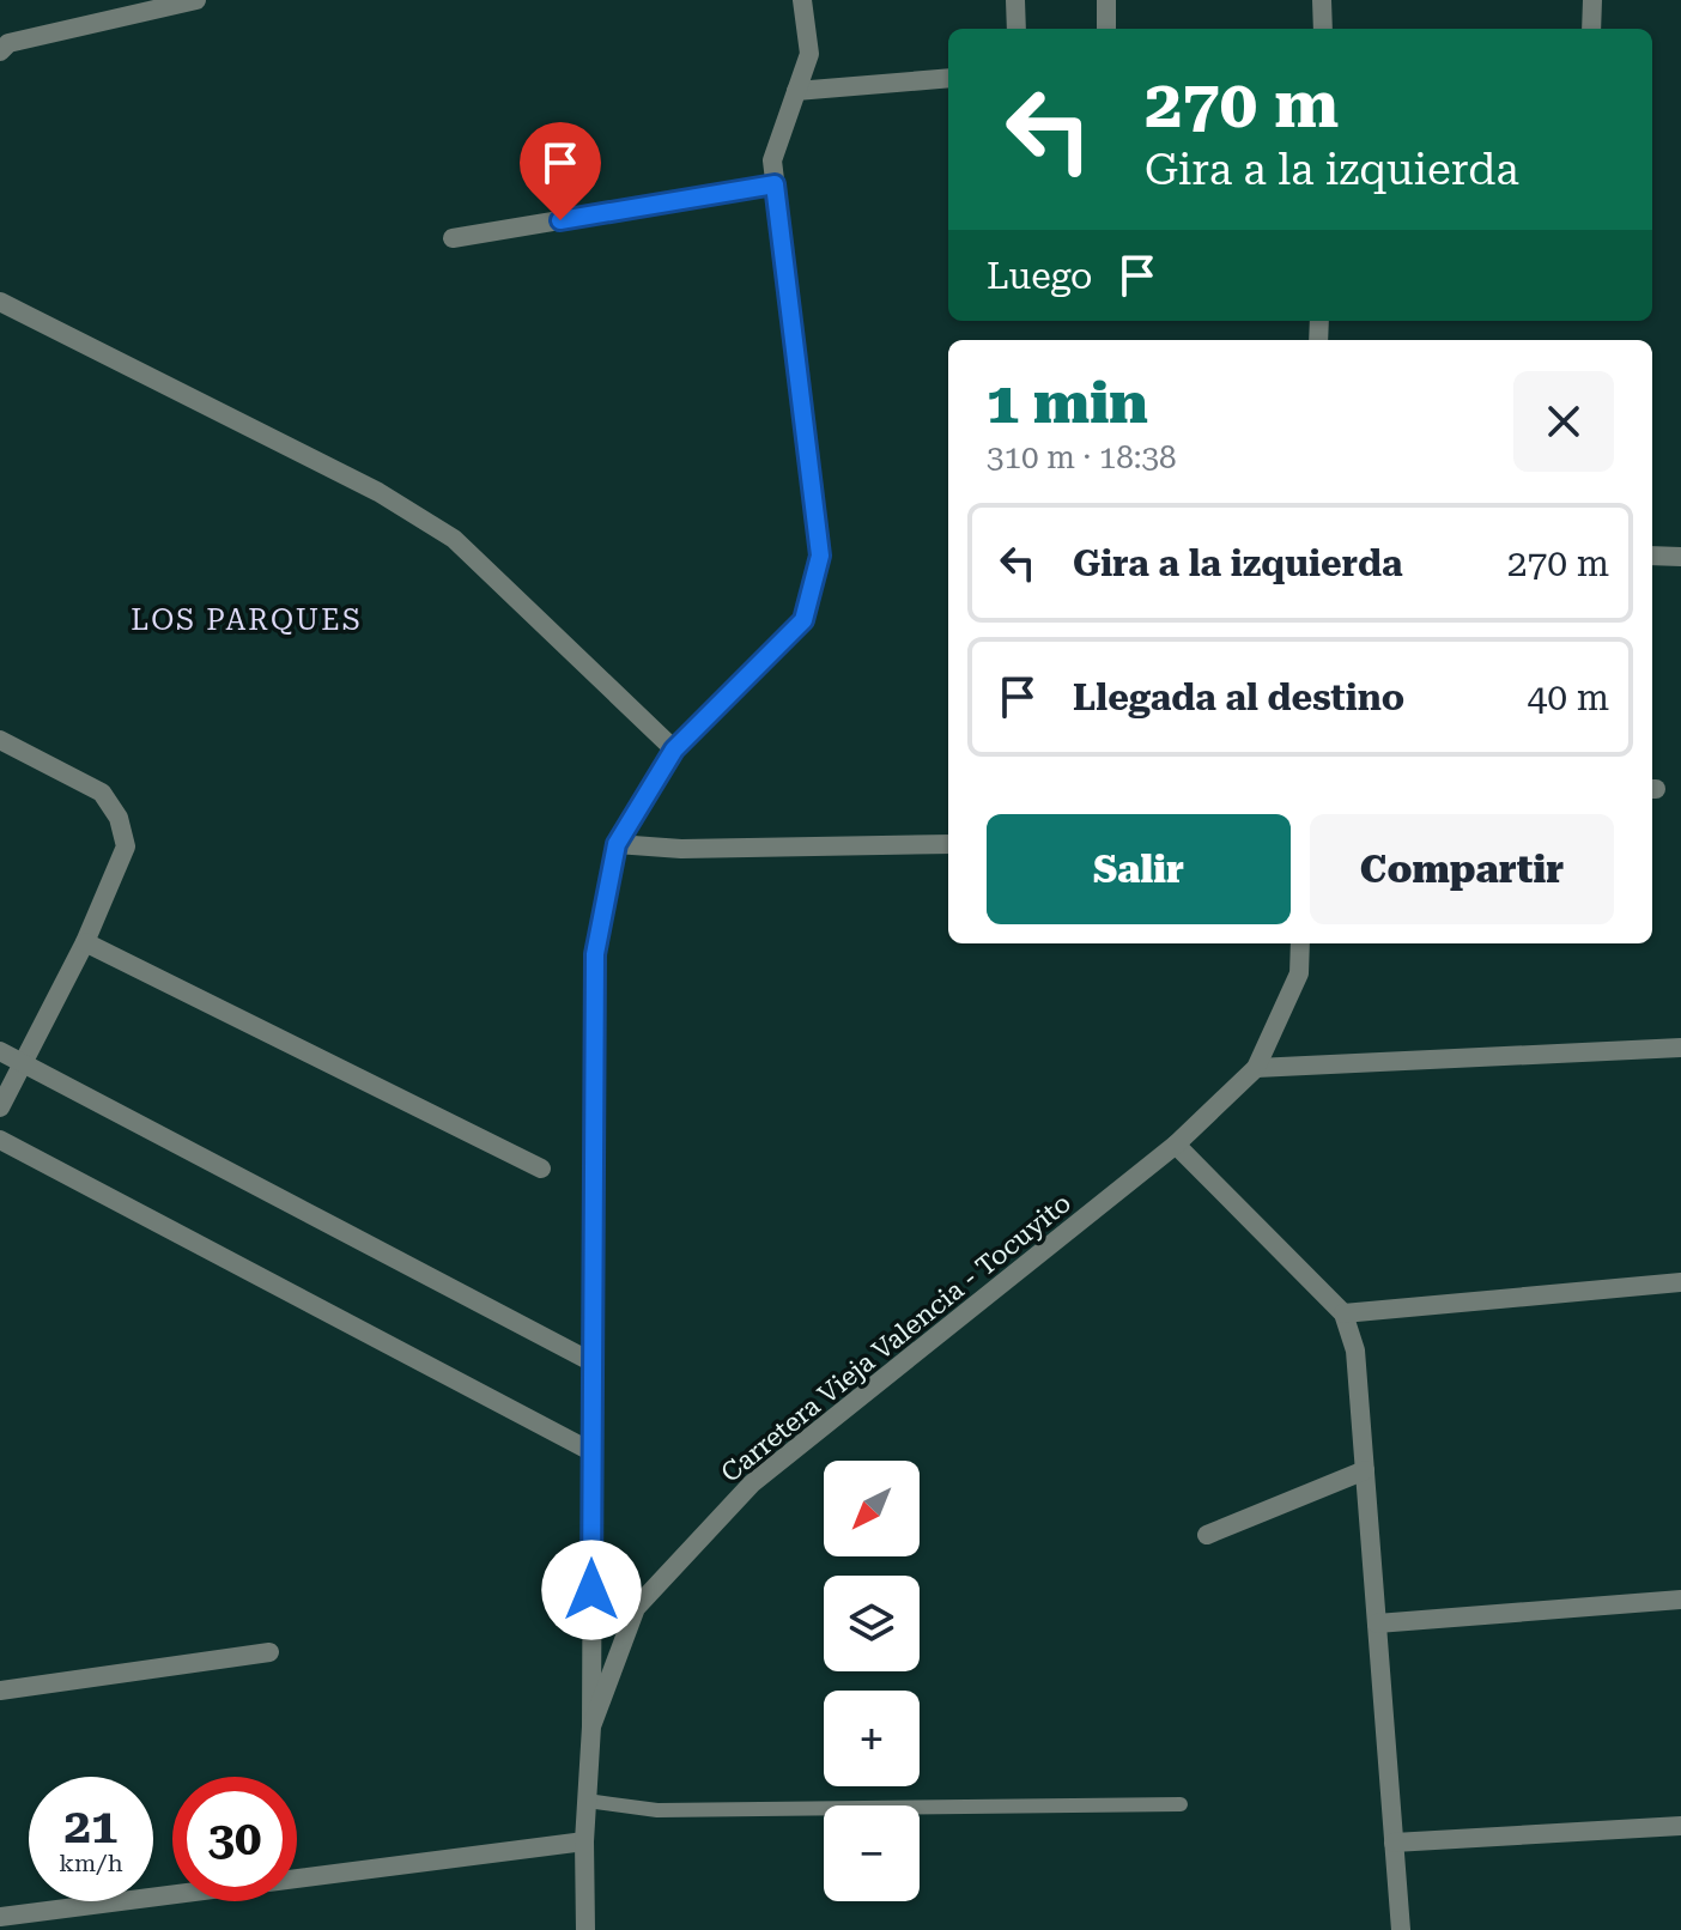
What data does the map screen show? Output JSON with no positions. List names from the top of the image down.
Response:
{
  "streets": {
    "street": ["Carretera Vieja Valencia - Tocuyito"]
  },
  "districts": ["LOS PARQUES"],
  "north": "bottom left",
  "page": {
    "turn": ["270 m", "Gira a la izquierda"],
    "then": "Luego",
    "heading": ["1 min", "310 m · 18:38"],
    "list": [
      {
        "name": "Gira a la izquierda",
        "value": "270 m"
      },
      {
        "name": "Llegada al destino",
        "value": "40 m"
      }
    ],
    "buttons": ["Salir", "Compartir"],
    "map_buttons": ["+", "−"],
    "speed": "21 km/h",
    "limit": "30"
  }
}
